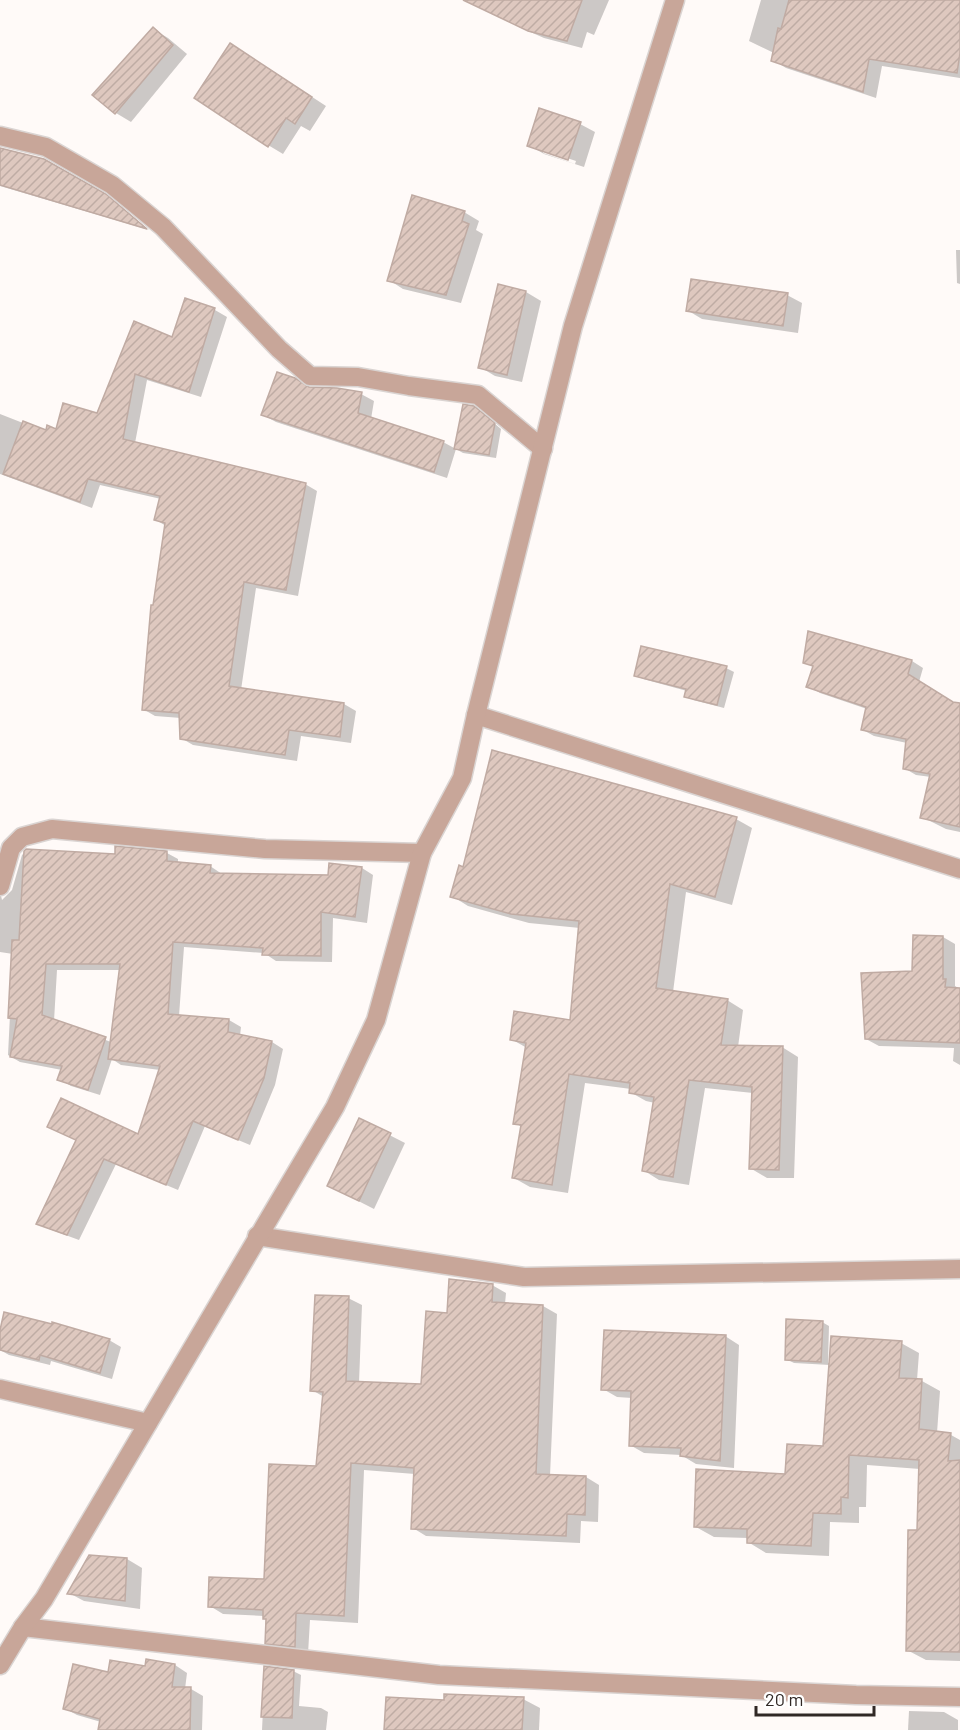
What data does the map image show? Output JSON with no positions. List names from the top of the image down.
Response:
{
  "scale_bar": "20 m"
}
